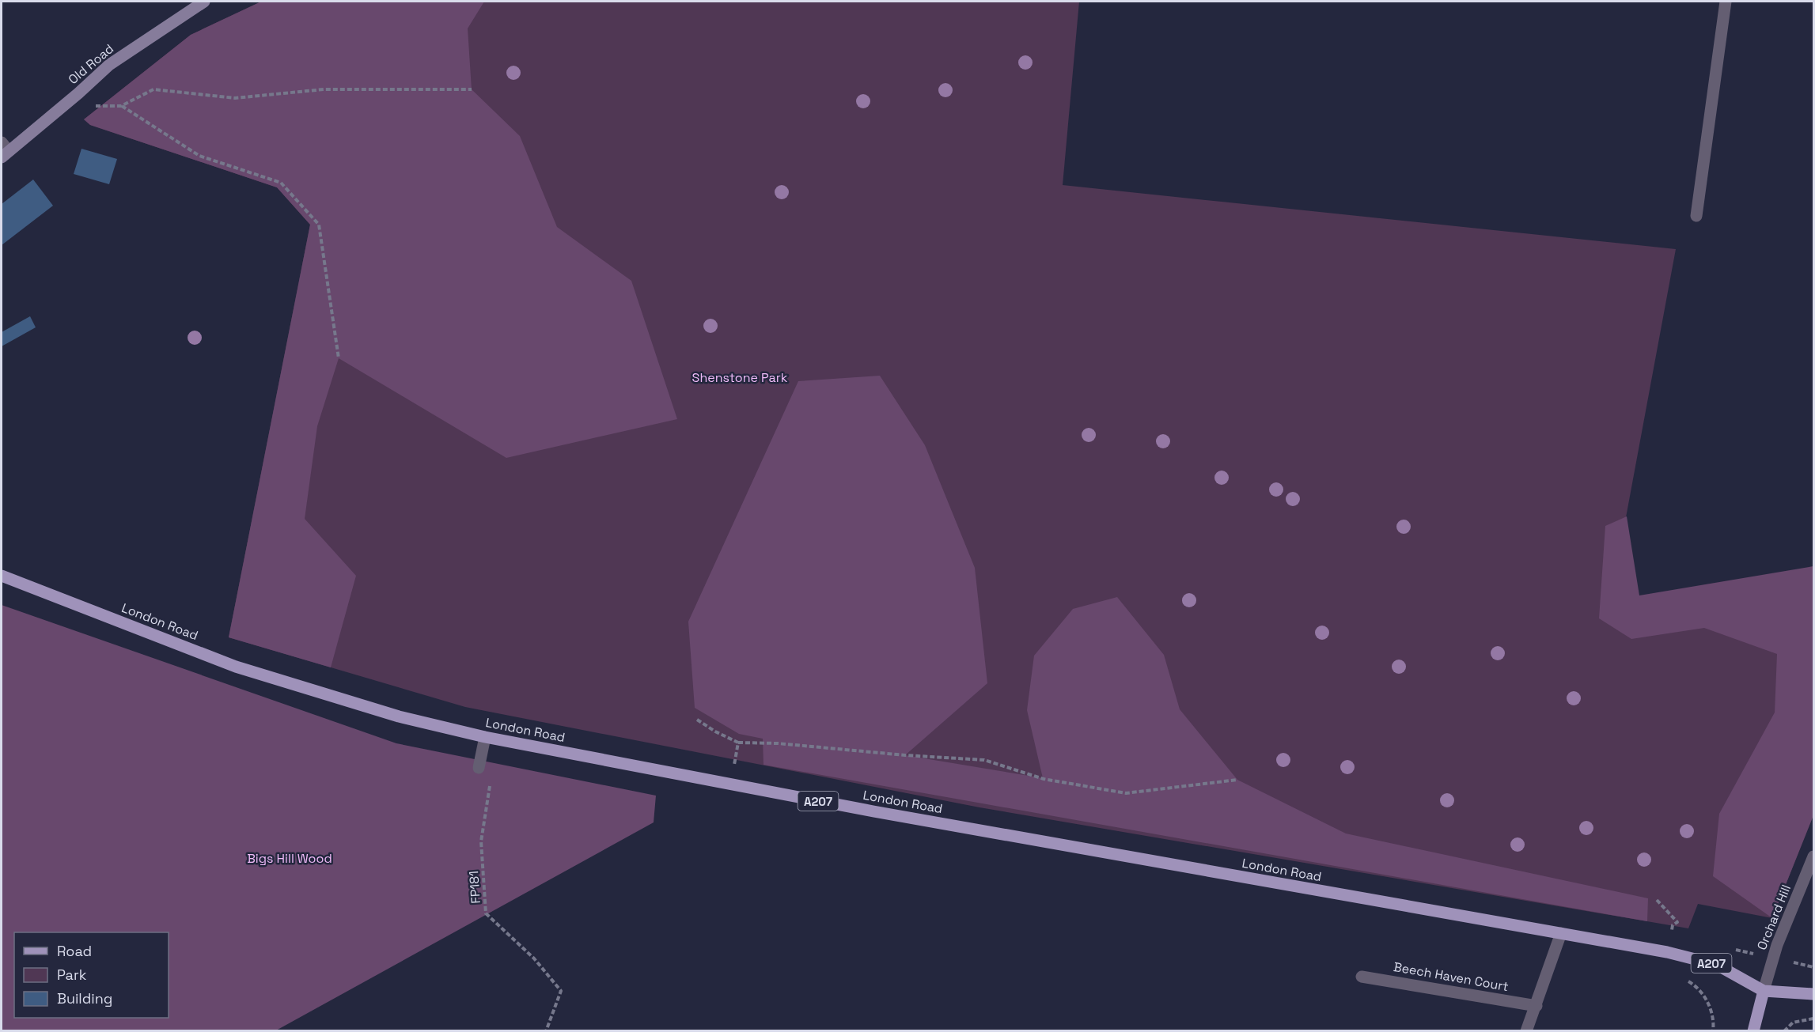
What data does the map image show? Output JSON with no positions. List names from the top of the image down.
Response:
{
  "streets": {
    "main road": ["London Road", "A207"],
    "street": ["Old Road", "Orchard Hill", "Beech Haven Court"],
    "path": ["FP181"]
  },
  "crossings": [
    ["London Road", "Orchard Hill"]
  ],
  "parks": ["Shenstone Park", "Bigs Hill Wood"],
  "legend": ["Road", "Park", "Building"]
}
